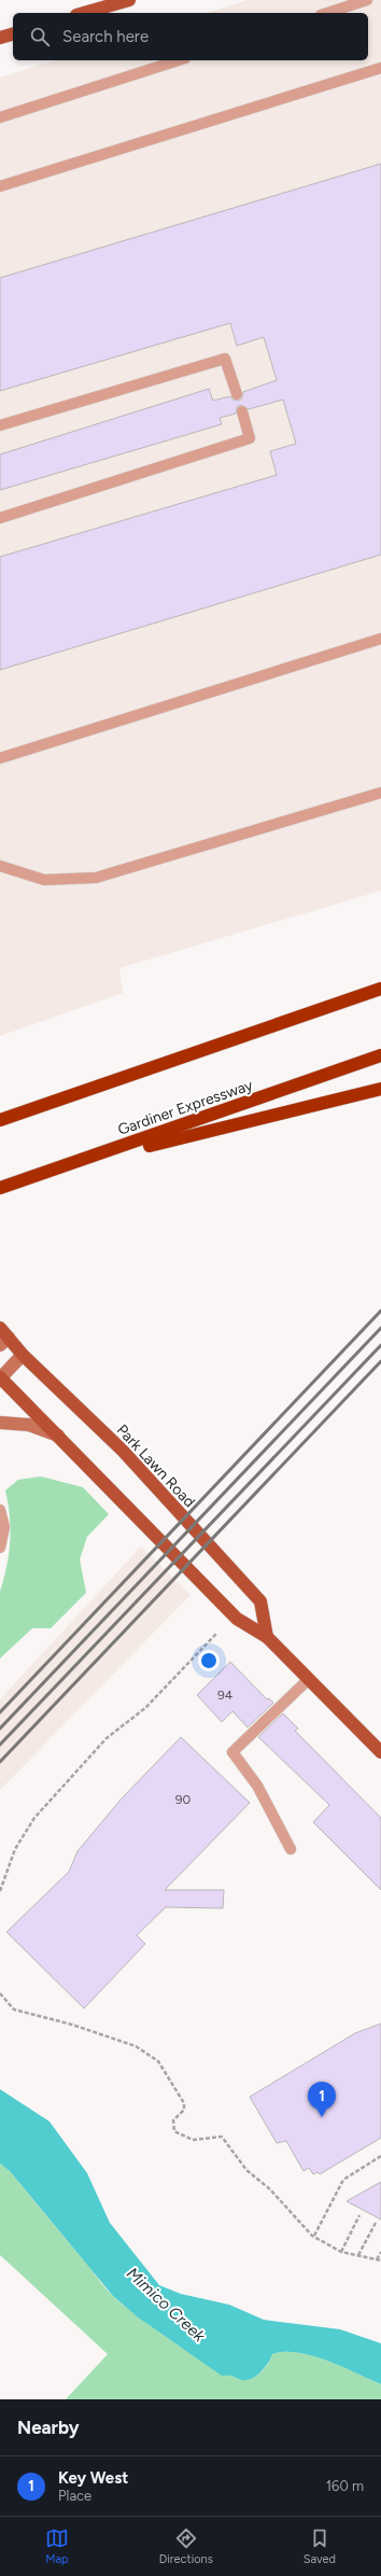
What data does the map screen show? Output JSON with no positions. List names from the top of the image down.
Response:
{
  "streets": {
    "highway": ["Gardiner Expressway"],
    "main road": ["Park Lawn Road"]
  },
  "water": ["Mimico Creek"],
  "house_numbers": ["94", "90"],
  "page": {
    "search": "Search here",
    "pins": "1",
    "heading": "Nearby",
    "list": [
      {
        "mark": "1",
        "name": "Key West",
        "note": "Place",
        "value": "160 m"
      }
    ],
    "nav": ["Map", "Directions", "Saved"]
  }
}
